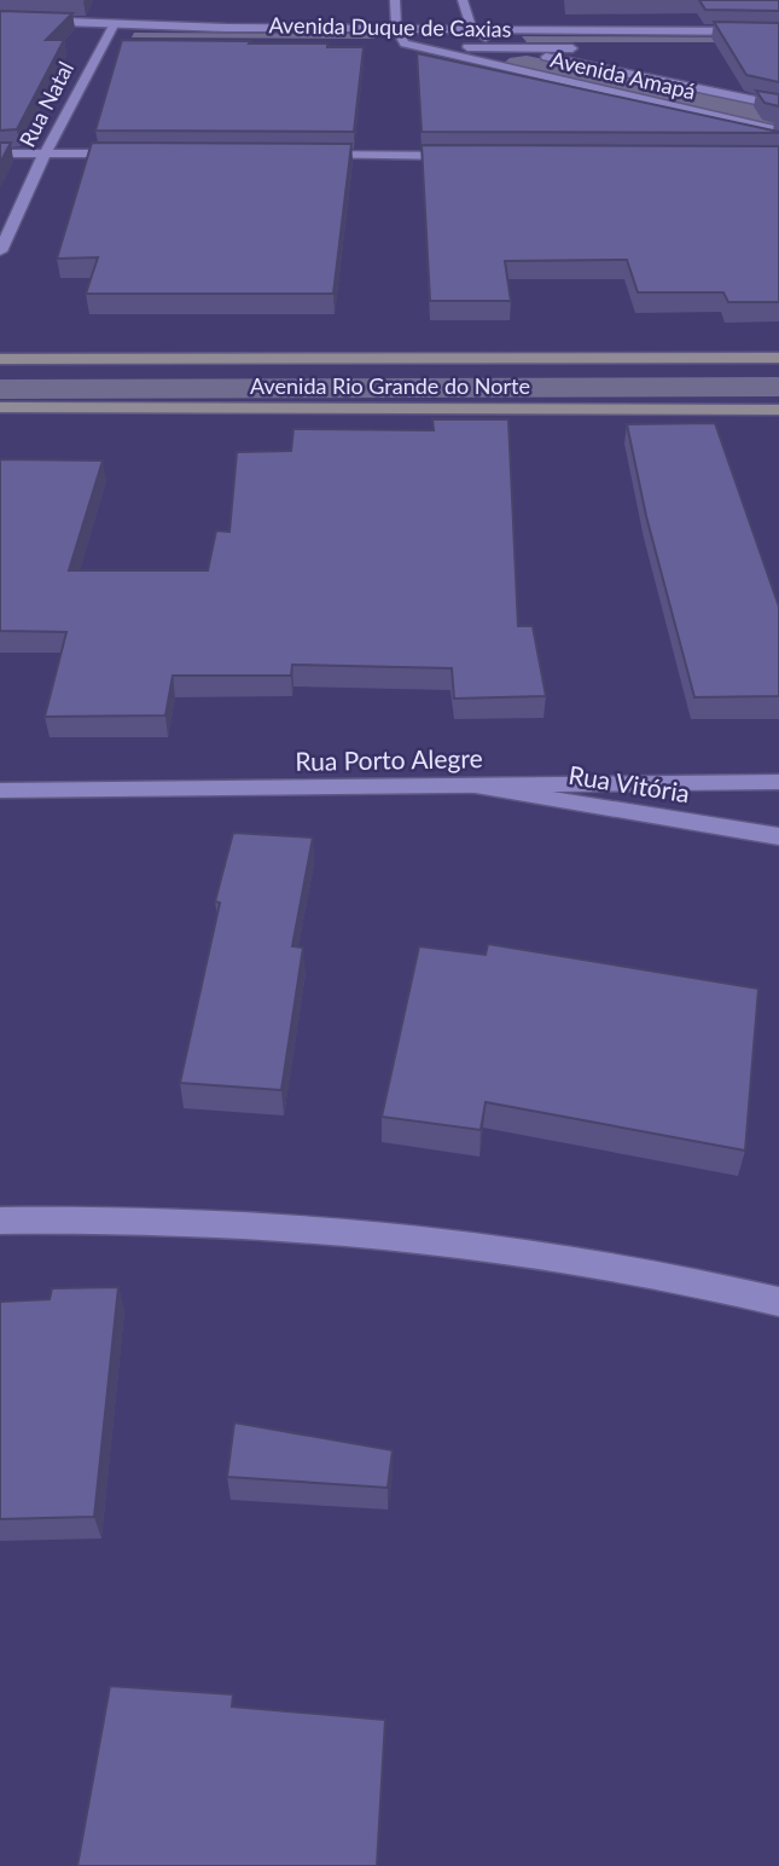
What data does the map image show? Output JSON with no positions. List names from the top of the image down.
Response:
{
  "streets": {
    "main road": ["Avenida Rio Grande do Norte"],
    "street": [
      "Avenida Duque de Caxias",
      "Avenida Amapá",
      "Rua Natal",
      "Rua Porto Alegre",
      "Rua Vitória"
    ]
  },
  "crossings": [
    ["Avenida Duque de Caxias", "Avenida Amapá"],
    ["Avenida Duque de Caxias", "Rua Natal"],
    ["Rua Porto Alegre", "Rua Vitória"]
  ]
}
